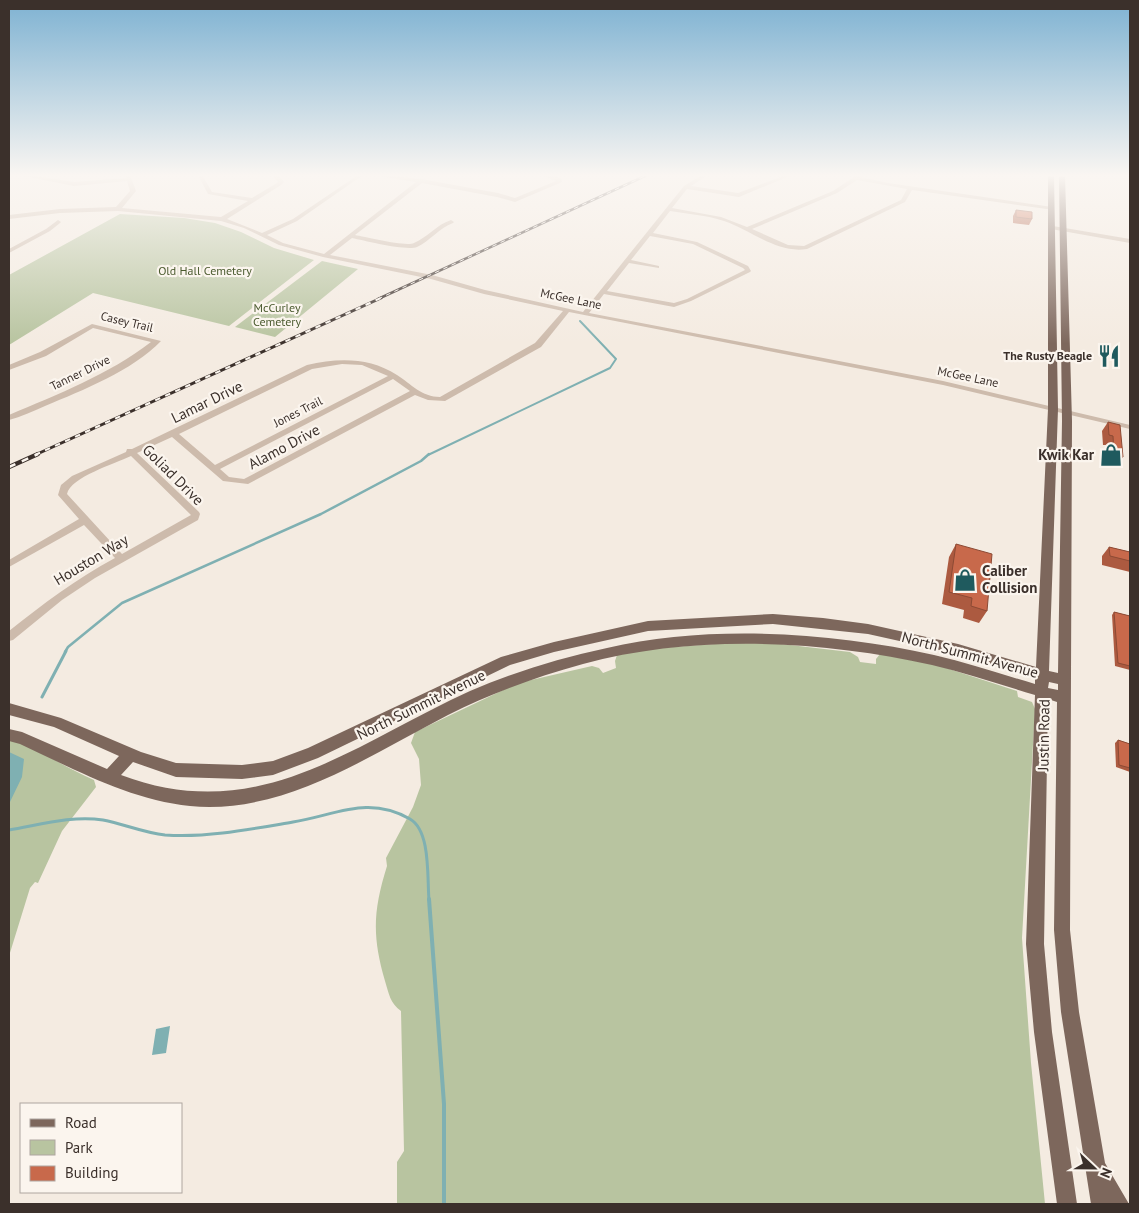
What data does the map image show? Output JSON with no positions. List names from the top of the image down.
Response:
{
  "streets": {
    "main road": ["North Summit Avenue", "Justin Road"],
    "street": [
      "McGee Lane",
      "Casey Trail",
      "Tanner Drive",
      "Lamar Drive",
      "Jones Trail",
      "Alamo Drive",
      "Goliad Drive",
      "Houston Way"
    ]
  },
  "crossings": [
    ["McGee Lane", "Lamar Drive"],
    ["McGee Lane", "Justin Road"],
    ["Casey Trail", "Tanner Drive"],
    ["Lamar Drive", "Jones Trail"],
    ["Lamar Drive", "Alamo Drive"],
    ["Lamar Drive", "Goliad Drive"],
    ["Lamar Drive", "Houston Way"],
    ["Jones Trail", "Alamo Drive"],
    ["Goliad Drive", "Houston Way"],
    ["North Summit Avenue", "Justin Road"]
  ],
  "parks": ["Old Hall Cemetery", "McCurley Cemetery"],
  "places": {
    "restaurant": ["The Rusty Beagle"],
    "shop": ["Kwik Kar", "Caliber Collision"]
  },
  "legend": ["Road", "Park", "Building"],
  "north": "right"
}
